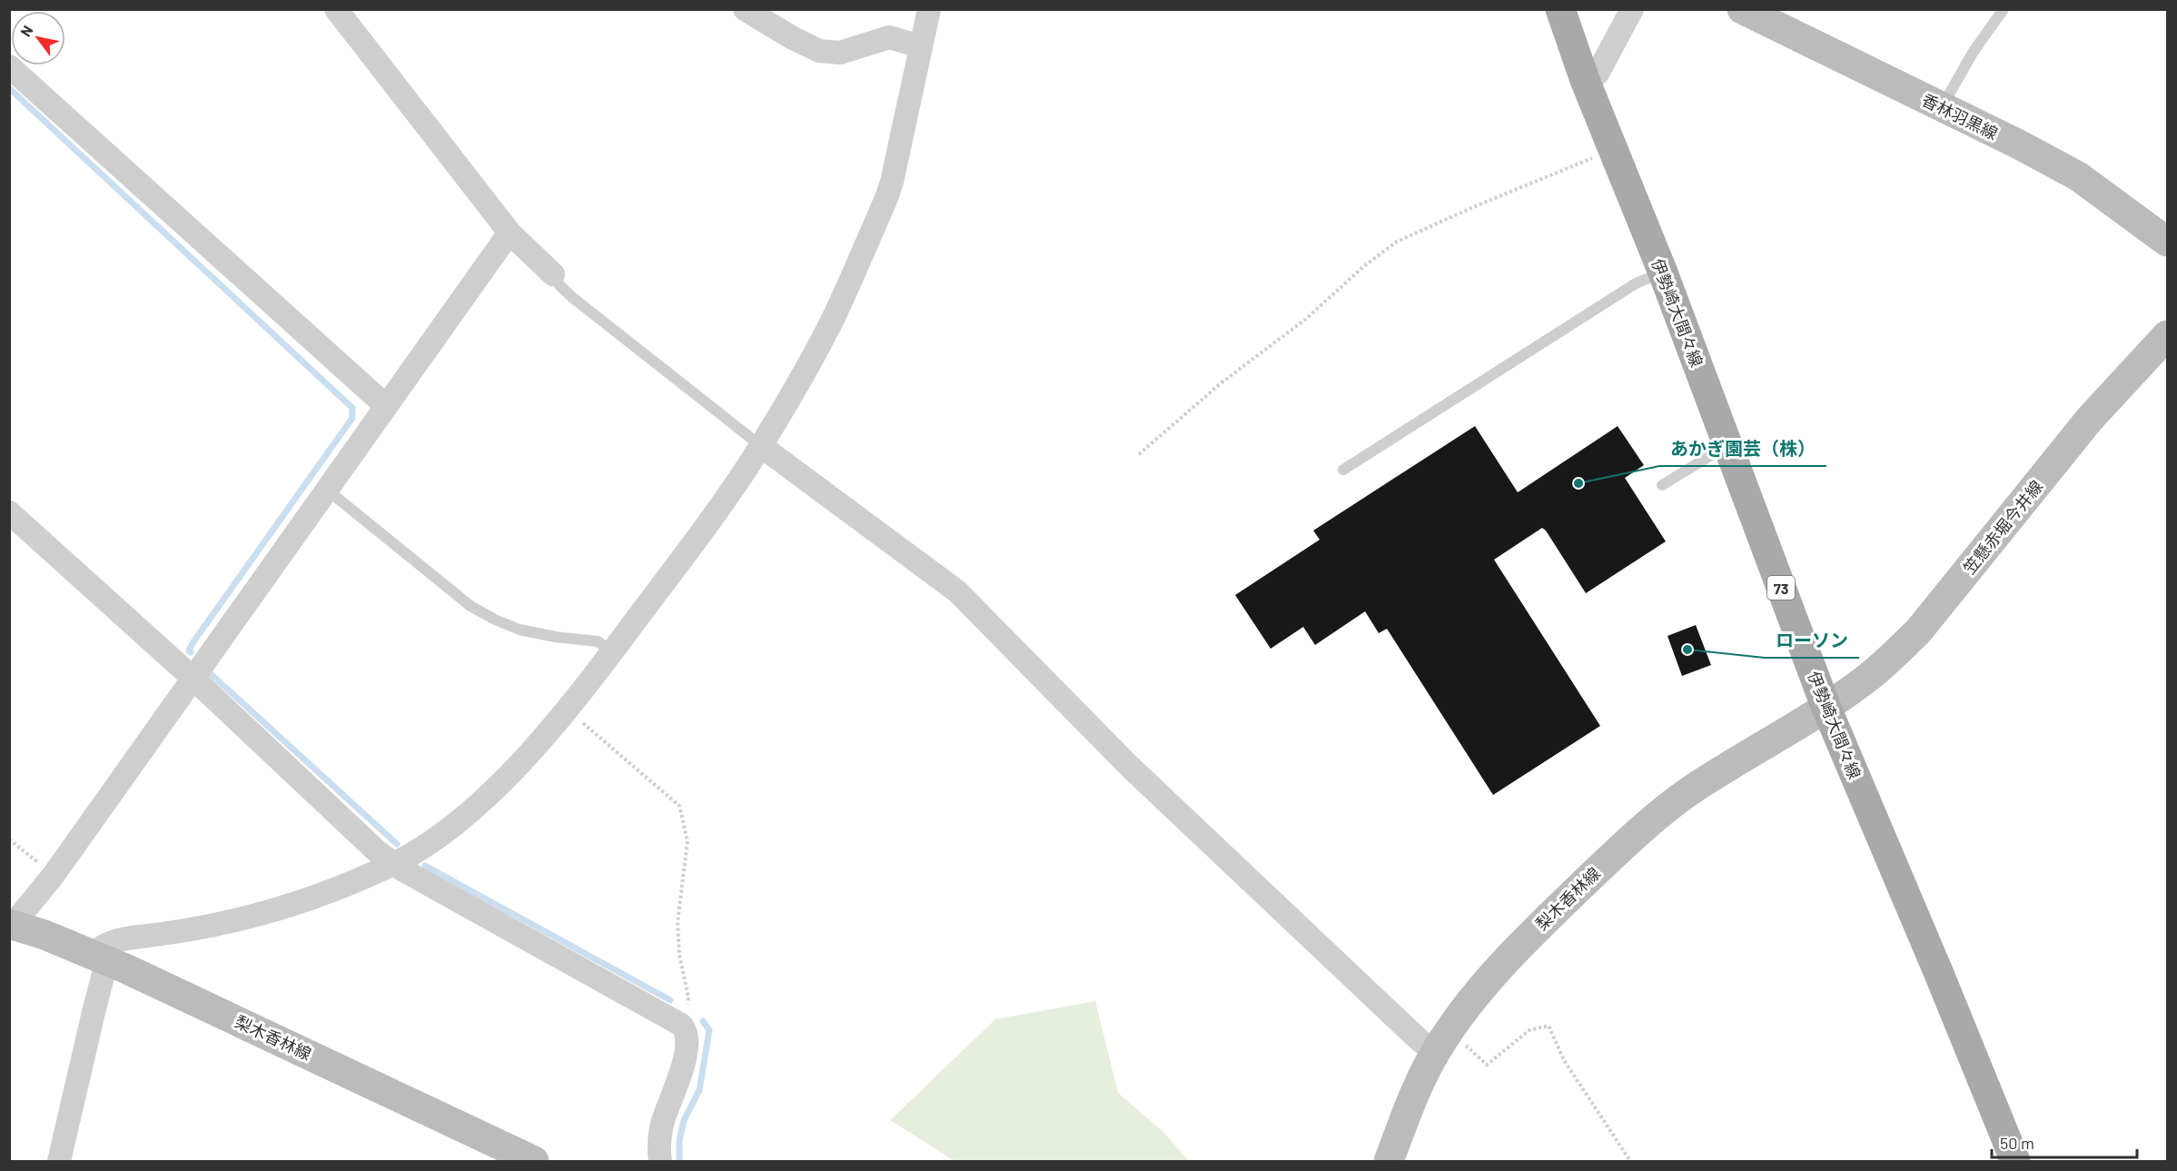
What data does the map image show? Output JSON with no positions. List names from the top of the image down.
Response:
{
  "streets": {
    "main road": [
      "香林羽黒線",
      "伊勢崎大間々線",
      "笠懸赤堀今井線",
      "73",
      "梨木香林線"
    ]
  },
  "crossings": [
    ["伊勢崎大間々線", "笠懸赤堀今井線"],
    ["伊勢崎大間々線", "梨木香林線"],
    ["笠懸赤堀今井線", "梨木香林線"]
  ],
  "places": ["あかぎ園芸（株）", "ローソン"],
  "scale_bar": "50 m",
  "north": "top left"
}
